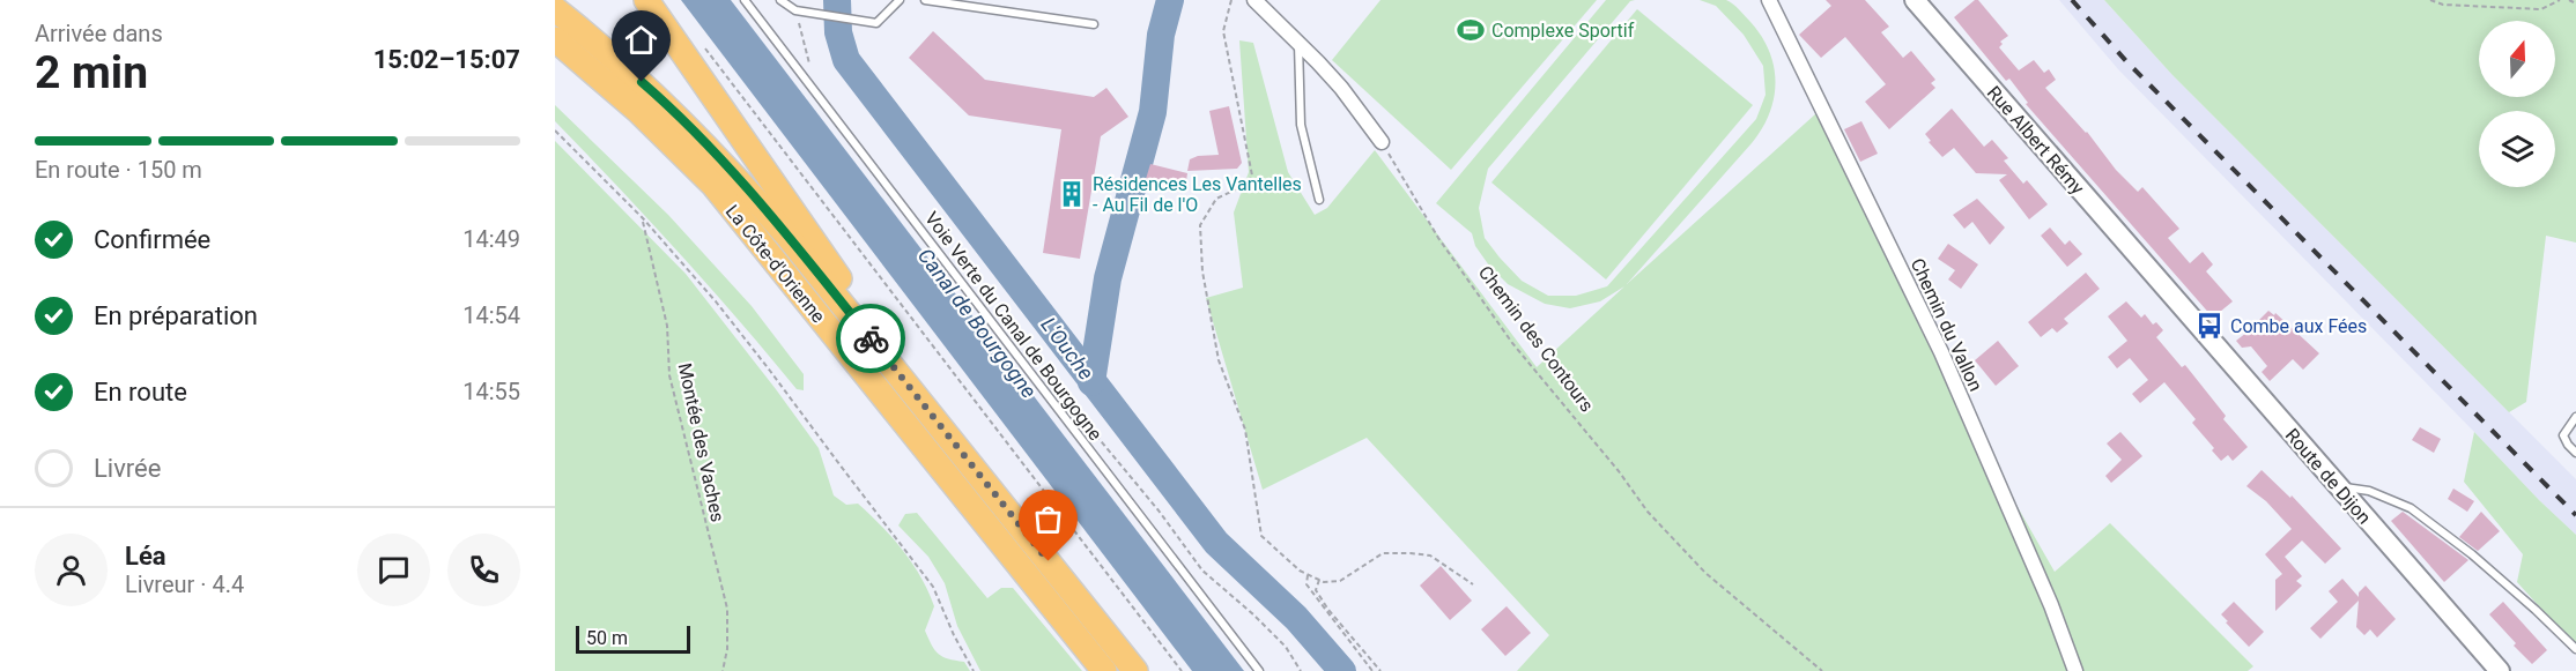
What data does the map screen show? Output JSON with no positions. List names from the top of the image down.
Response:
{
  "streets": {
    "highway": ["La Côte-d'Orienne"],
    "main road": ["Rue Albert Rémy", "Route de Dijon"],
    "street": ["Chemin du Vallon"],
    "lane": ["Voie Verte du Canal de Bourgogne"],
    "path": ["Chemin des Contours", "Montée des Vaches"]
  },
  "crossings": [
    ["Rue Albert Rémy", "Route de Dijon"]
  ],
  "water": ["Canal de Bourgogne", "L'Ouche"],
  "places": {
    "sports": ["Complexe Sportif"],
    "building": ["Résidences Les Vantelles - Au Fil de l'O"],
    "bus stop": ["Combe aux Fées"]
  },
  "scale_bar": "50 m",
  "north": "top",
  "page": {
    "heading": ["2 min", "Arrivée dans", "15:02–15:07"],
    "panel": ["Léa", "Livreur · 4.4"],
    "bar": "En route · 150 m",
    "list": [
      ["Confirmée", "14:49"],
      ["En préparation", "14:54"],
      ["En route", "14:55"],
      "Livrée"
    ],
    "scale": "50 m"
  }
}
